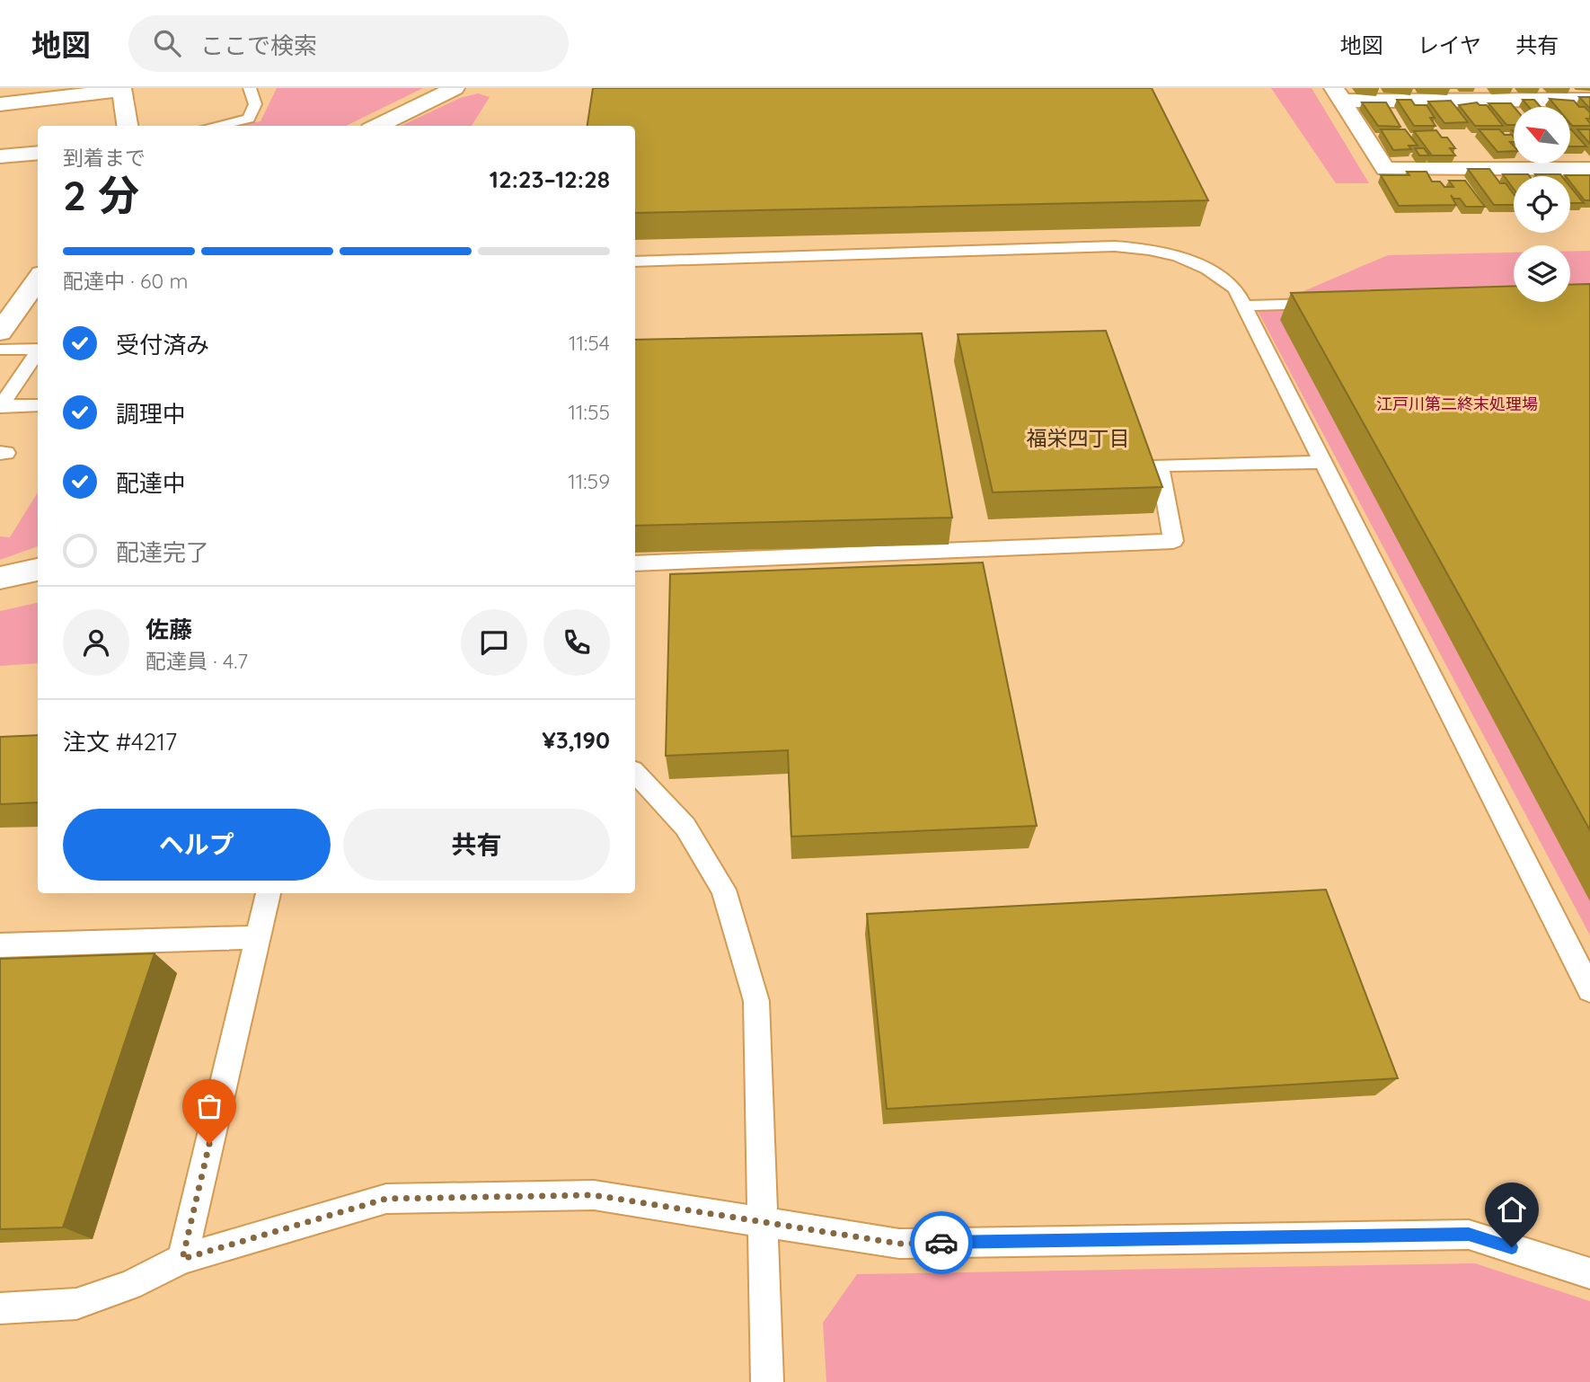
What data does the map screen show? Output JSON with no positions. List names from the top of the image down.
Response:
{
  "districts": ["福栄四丁目"],
  "parks": ["江戸川第二終末処理場"],
  "north": "top left",
  "page": {
    "header": "地図",
    "search": "ここで検索",
    "nav": ["地図", "レイヤ", "共有"],
    "heading": ["2 分", "到着まで", "12:23–12:28"],
    "panel": [
      "佐藤",
      "配達員 · 4.7",
      "注文 #4217",
      "¥3,190"
    ],
    "bar": "配達中 · 60 m",
    "list": [
      ["受付済み", "11:54"],
      ["調理中", "11:55"],
      ["配達中", "11:59"],
      "配達完了"
    ],
    "buttons": ["ヘルプ", "共有"]
  }
}
